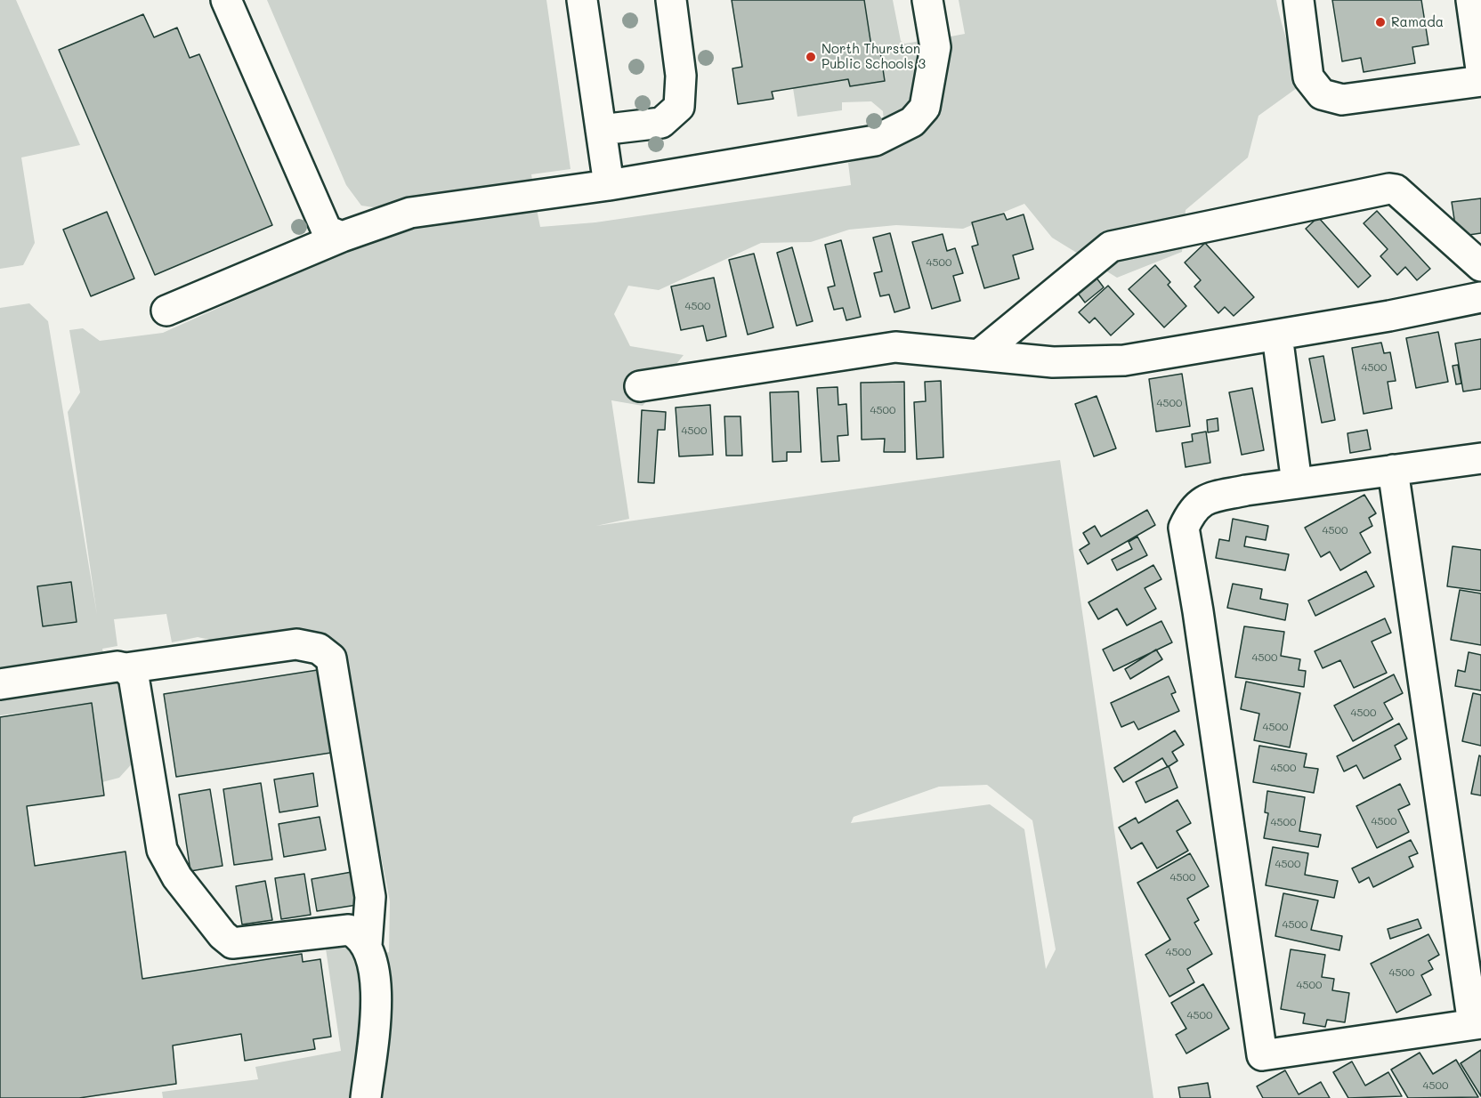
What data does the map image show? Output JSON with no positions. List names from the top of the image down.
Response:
{
  "places": ["Ramada", "North Thurston Public Schools 3"],
  "house_numbers": [
    "4500",
    "4500",
    "4500",
    "4500",
    "4500",
    "4500",
    "4500",
    "4500",
    "4500",
    "4500",
    "4500",
    "4500",
    "4500",
    "4500",
    "4500",
    "4500",
    "4500",
    "4500",
    "4500",
    "4500",
    "4500"
  ]
}
